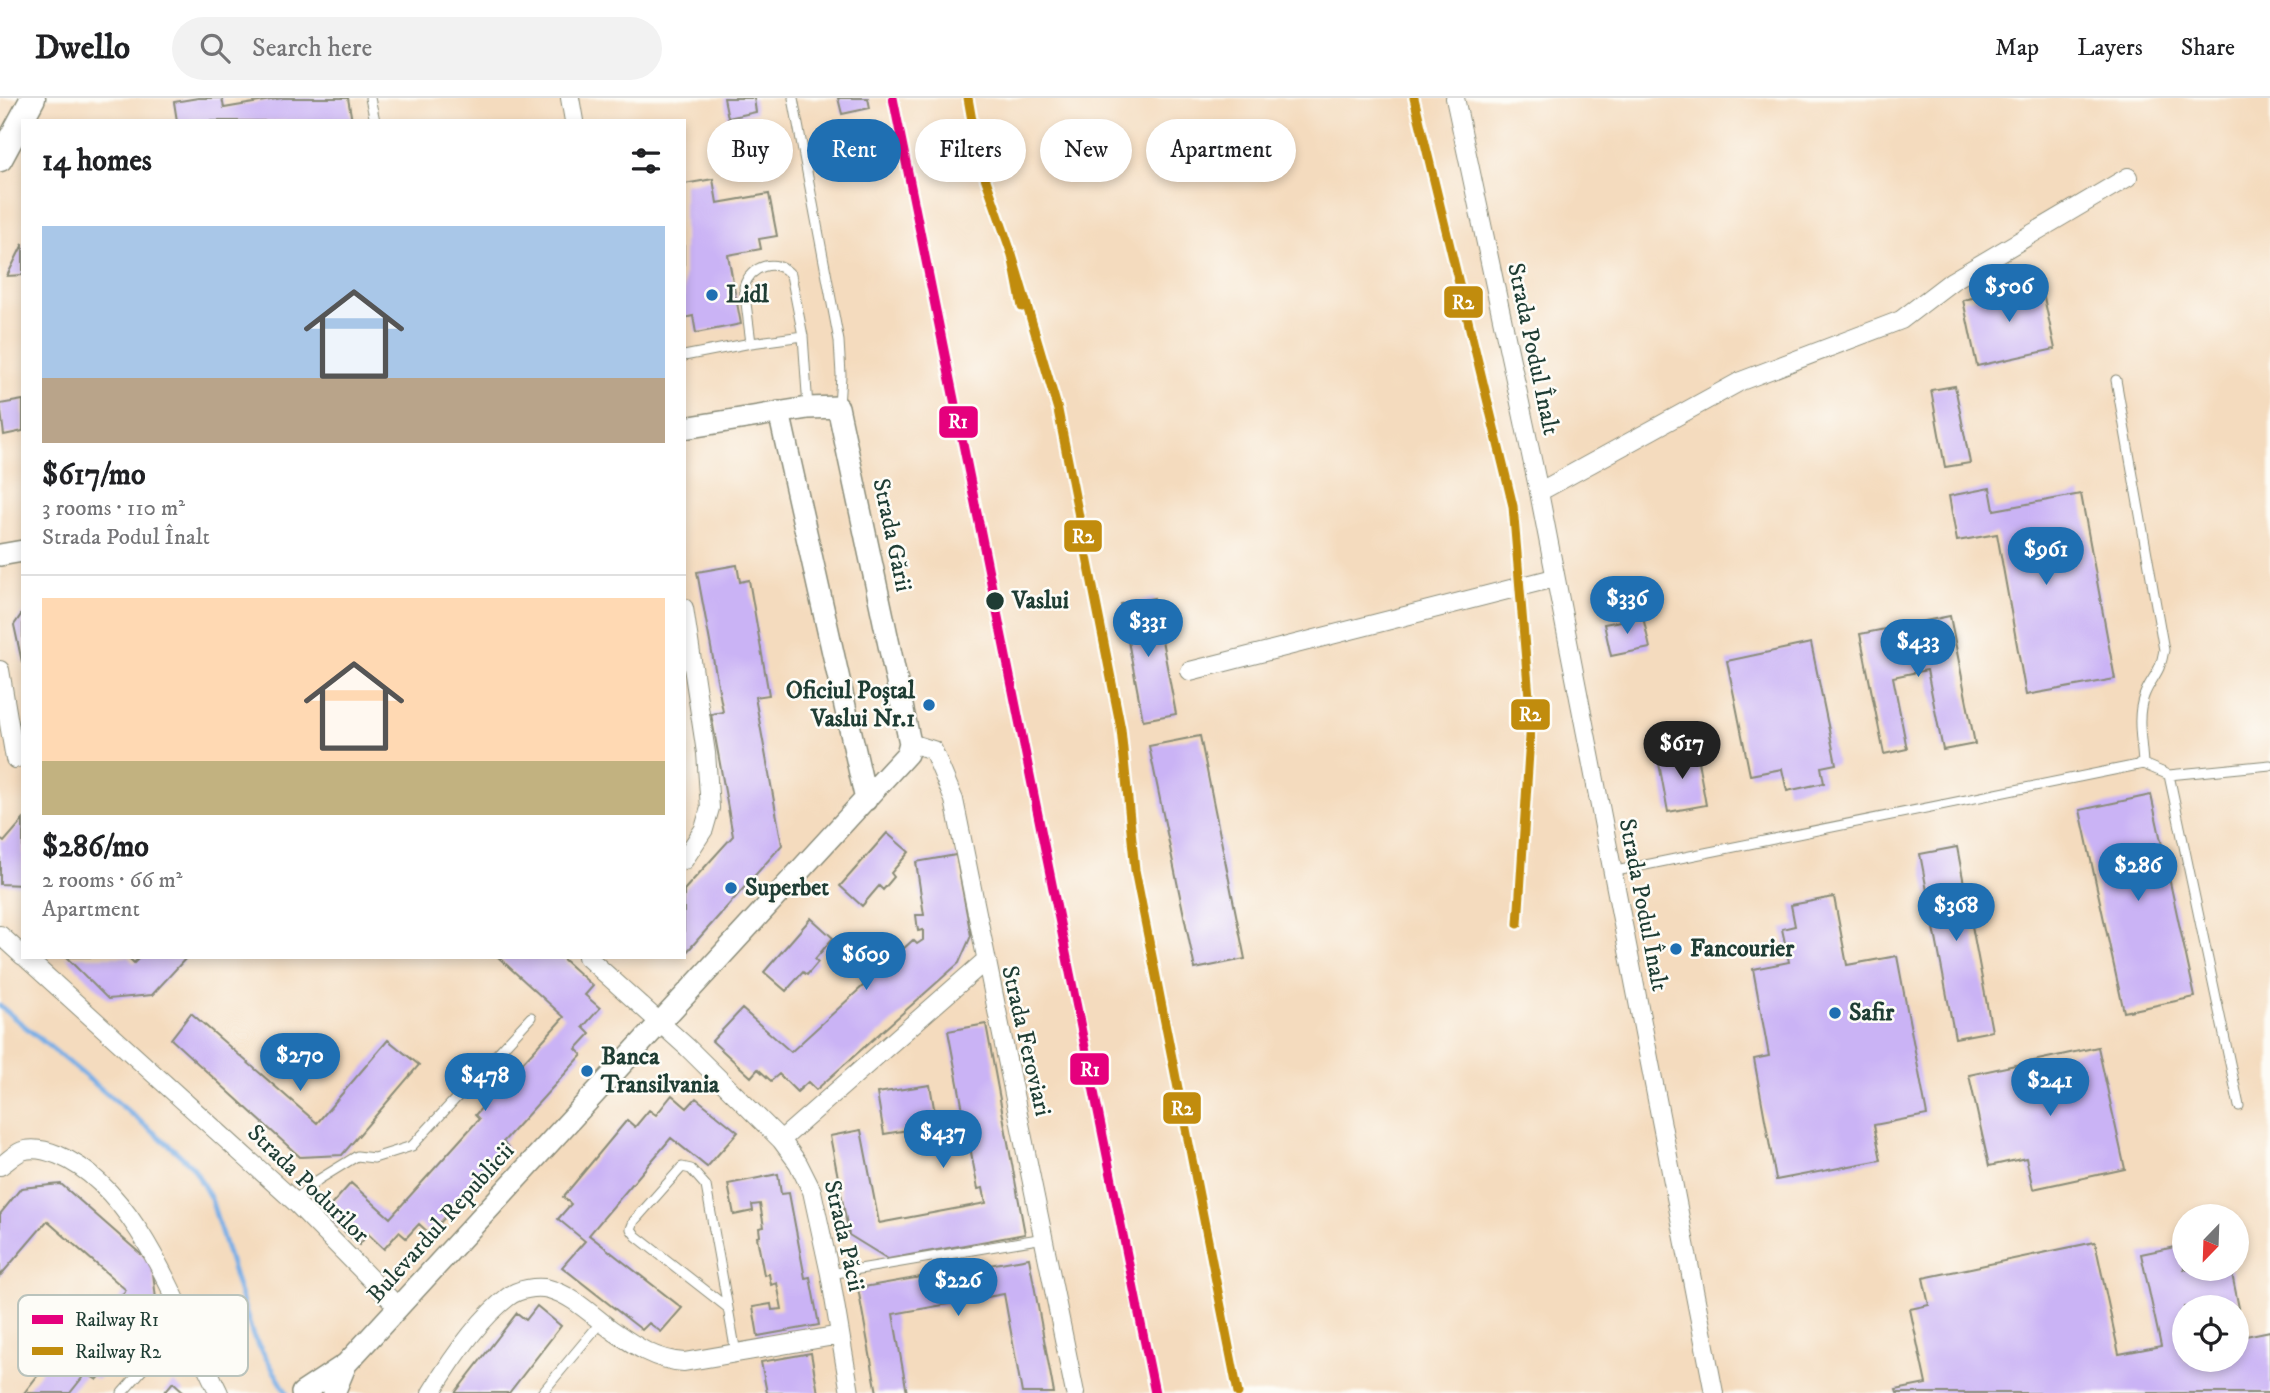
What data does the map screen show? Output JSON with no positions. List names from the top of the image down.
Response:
{
  "streets": {
    "street": [
      "Strada Podul Înalt",
      "Strada Gării",
      "Strada Feroviari",
      "Strada Podurilor",
      "Bulevardul Republicii",
      "Strada Păcii"
    ]
  },
  "crossings": [
    ["Strada Gării", "Bulevardul Republicii"],
    ["Strada Feroviari", "Strada Păcii"],
    ["Strada Podurilor", "Bulevardul Republicii"],
    ["Bulevardul Republicii", "Strada Păcii"]
  ],
  "places": [
    "Lidl",
    "Vaslui",
    "Oficiul Poștal Vaslui Nr.1",
    "Superbet",
    "Fancourier",
    "Safir",
    "Banca Transilvania"
  ],
  "lines": ["rail line R1", "rail line R2"],
  "legend": ["Railway R1", "Railway R2"],
  "north": "bottom left",
  "page": {
    "header": "Dwello",
    "search": "Search here",
    "nav": ["Map", "Layers", "Share"],
    "chip": [
      "Buy",
      "Rent",
      "Filters",
      "New",
      "Apartment"
    ],
    "heading": "14 homes",
    "list": [
      {
        "name": "$617/mo",
        "note": "3 rooms · 110 m² · Strada Podul Înalt"
      },
      {
        "name": "$286/mo",
        "note": "2 rooms · 66 m² · Apartment"
      }
    ],
    "price": [
      "$506",
      "$961",
      "$336",
      "$331",
      "$433",
      "$617",
      "$286",
      "$368",
      "$609",
      "$270",
      "$478",
      "$241",
      "$437",
      "$226"
    ]
  }
}
